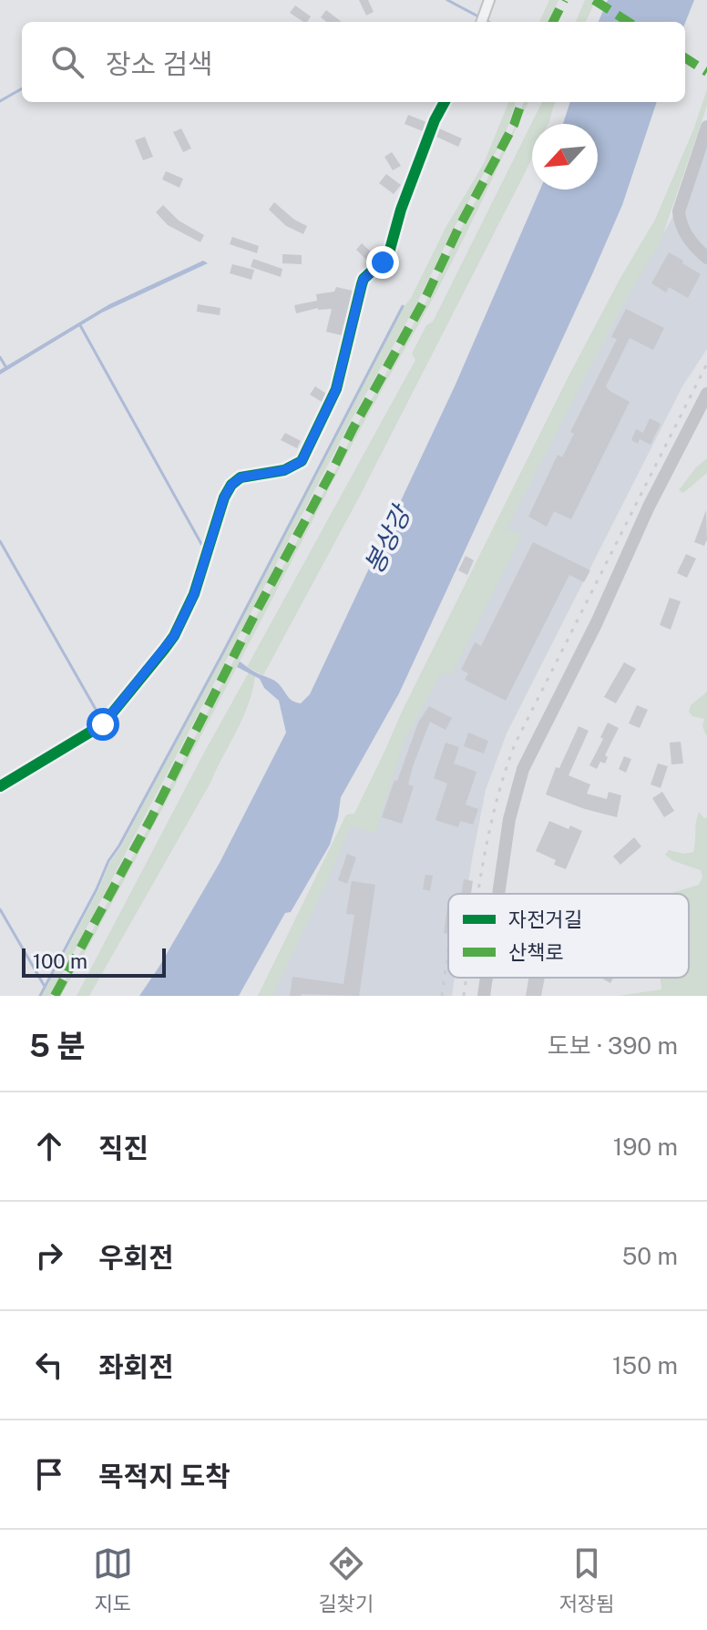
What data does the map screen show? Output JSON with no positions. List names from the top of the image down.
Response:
{
  "water": ["봉상강"],
  "legend": ["자전거길", "산책로"],
  "scale_bar": "100 m",
  "north": "bottom left",
  "page": {
    "search": "장소 검색",
    "scale": "100 m",
    "heading": ["5 분", "도보 · 390 m"],
    "list": [
      ["직진", "190 m"],
      ["우회전", "50 m"],
      ["좌회전", "150 m"],
      "목적지 도착"
    ],
    "nav": ["지도", "길찾기", "저장됨"]
  }
}
